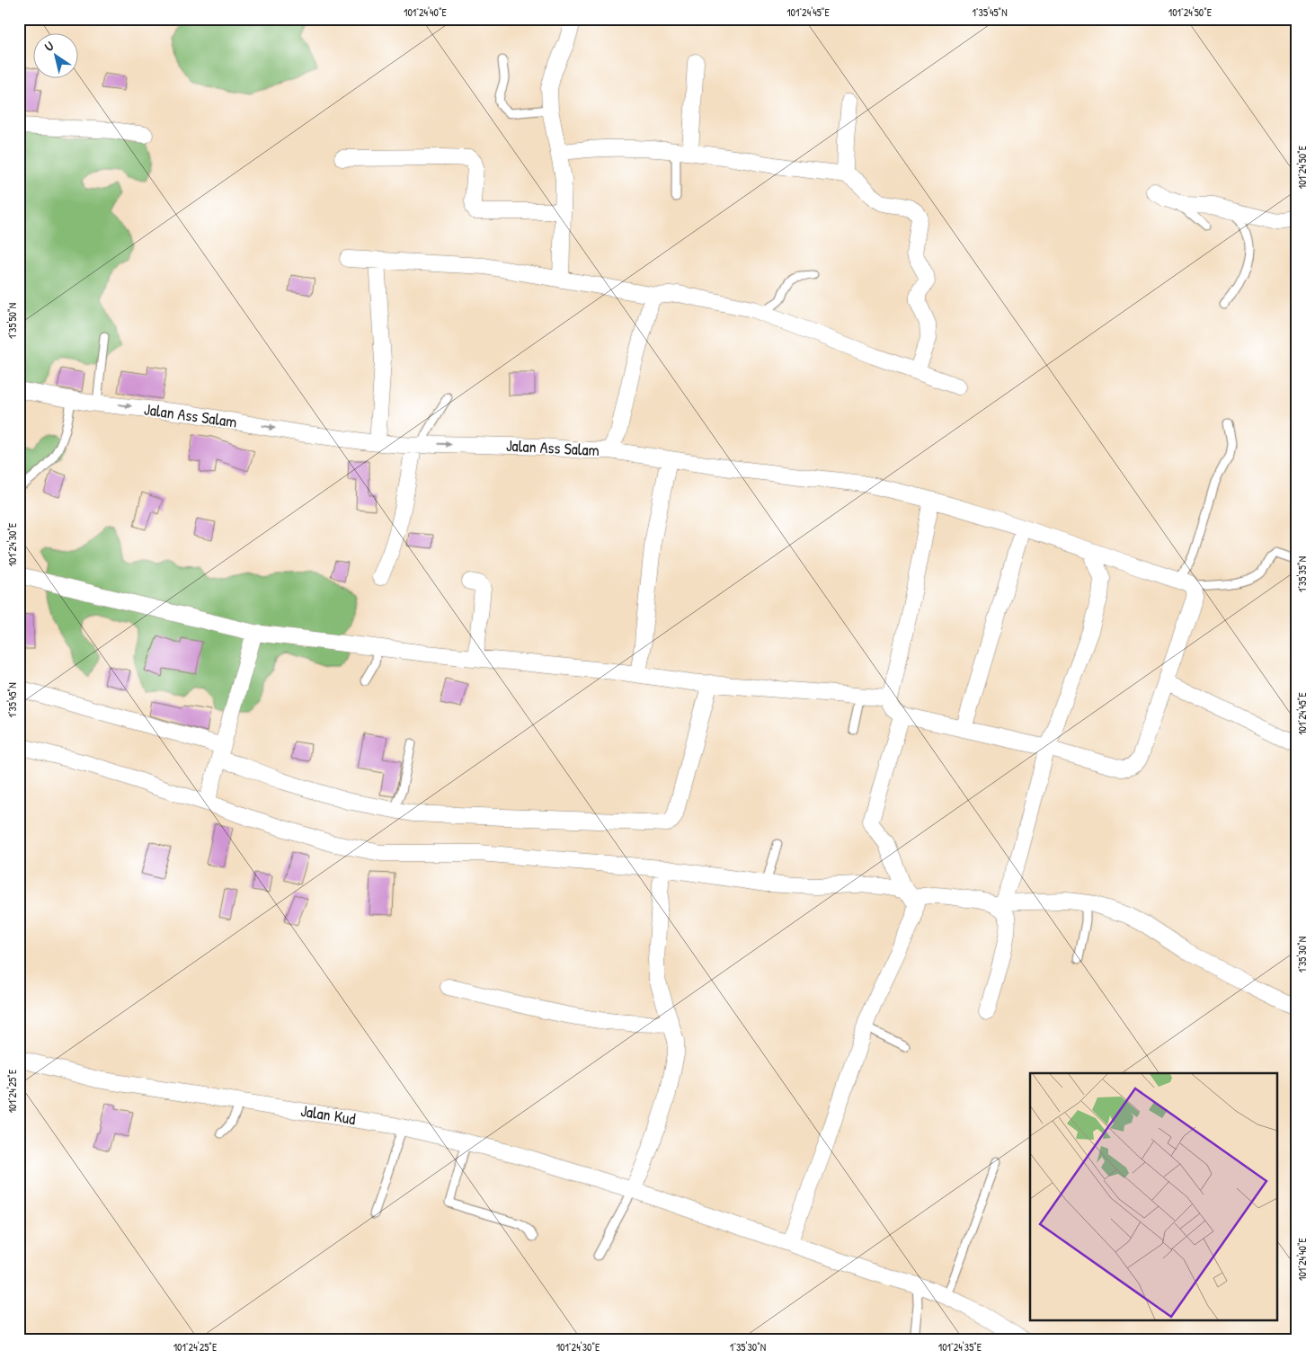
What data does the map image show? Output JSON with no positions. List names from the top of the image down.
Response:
{
  "streets": {
    "street": ["Jalan Ass Salam", "Jalan Kud"]
  },
  "one_way": ["Jalan Ass Salam"],
  "north": "top left",
  "coordinates": [
    "101°24'40\"E",
    "101°24'45\"E",
    "1°35'45\"N",
    "101°24'50\"E",
    "1°35'50\"N",
    "101°24'30\"E",
    "1°35'35\"N",
    "1°35'30\"N",
    "101°24'25\"E",
    "101°24'35\"E"
  ]
}
